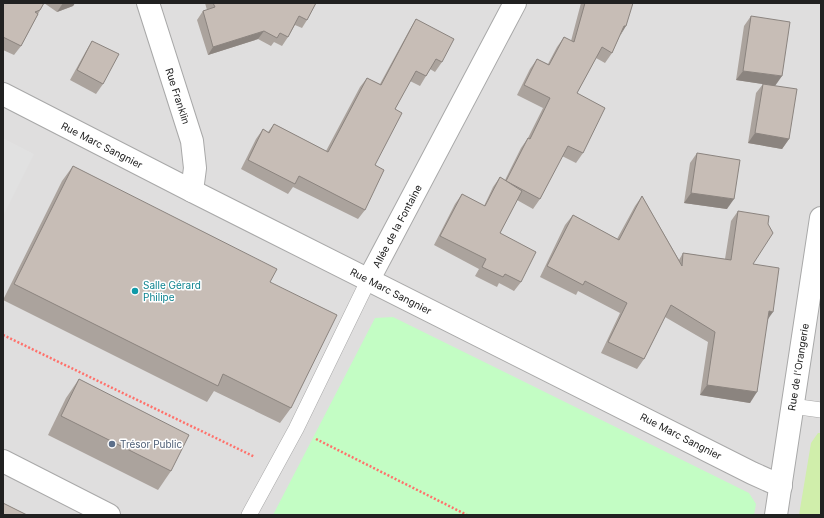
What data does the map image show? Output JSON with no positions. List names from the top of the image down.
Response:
{
  "streets": {
    "street": [
      "Rue Franklin",
      "Rue Marc Sangnier",
      "Allée de la Fontaine",
      "Rue de l'Orangerie"
    ]
  },
  "crossings": [
    ["Rue Franklin", "Rue Marc Sangnier"],
    ["Rue Marc Sangnier", "Allée de la Fontaine"],
    ["Rue Marc Sangnier", "Rue de l'Orangerie"]
  ],
  "places": ["Salle Gérard Philipe", "Trésor Public"]
}
